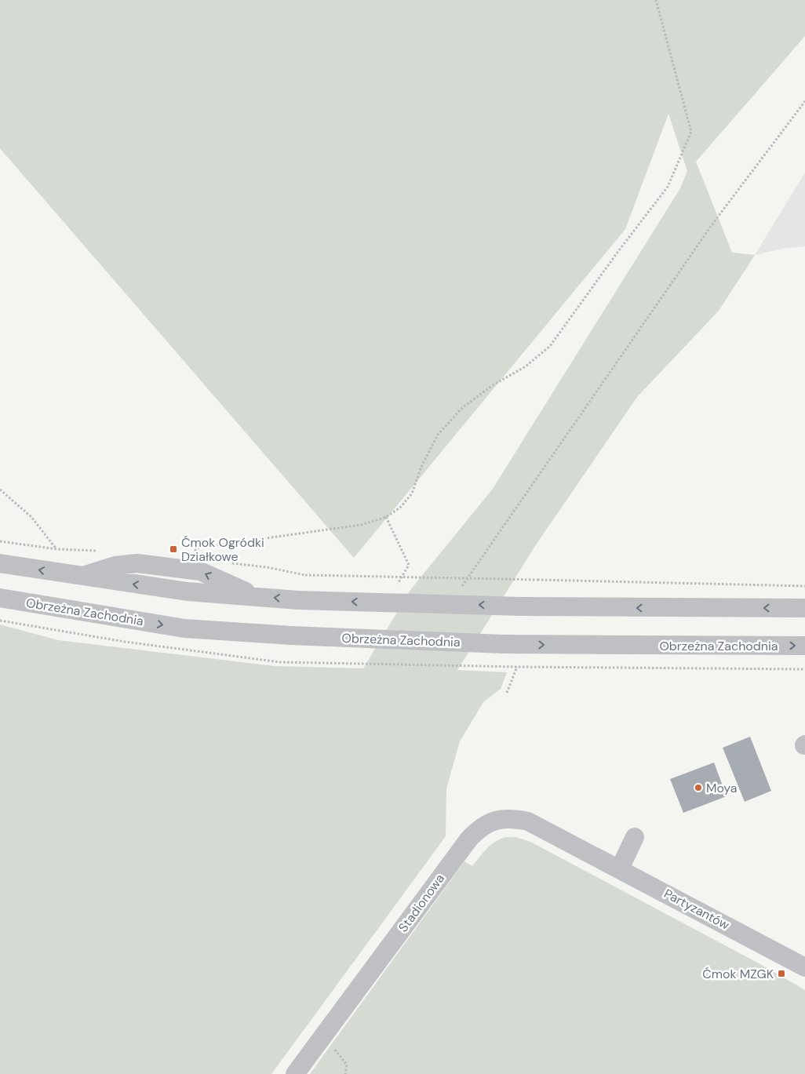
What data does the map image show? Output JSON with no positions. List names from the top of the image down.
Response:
{
  "streets": {
    "street": ["Obrzeżna Zachodnia", "Stadionowa", "Partyzantów"]
  },
  "crossings": [
    ["Stadionowa", "Partyzantów"]
  ],
  "places": {
    "transit": ["Ćmok Ogródki Działkowe", "Ćmok MZGK"],
    "other": ["Moya"]
  }
}
